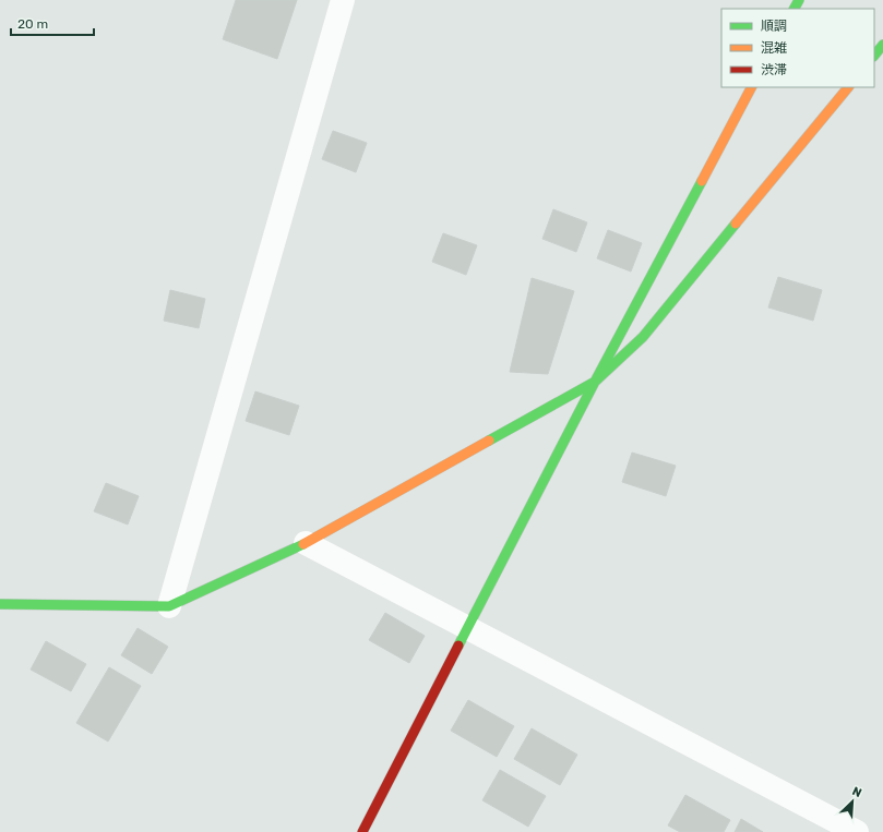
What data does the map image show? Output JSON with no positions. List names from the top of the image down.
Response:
{
  "legend": ["順調", "混雑", "渋滞"],
  "scale_bar": "20 m",
  "north": "top right"
}
